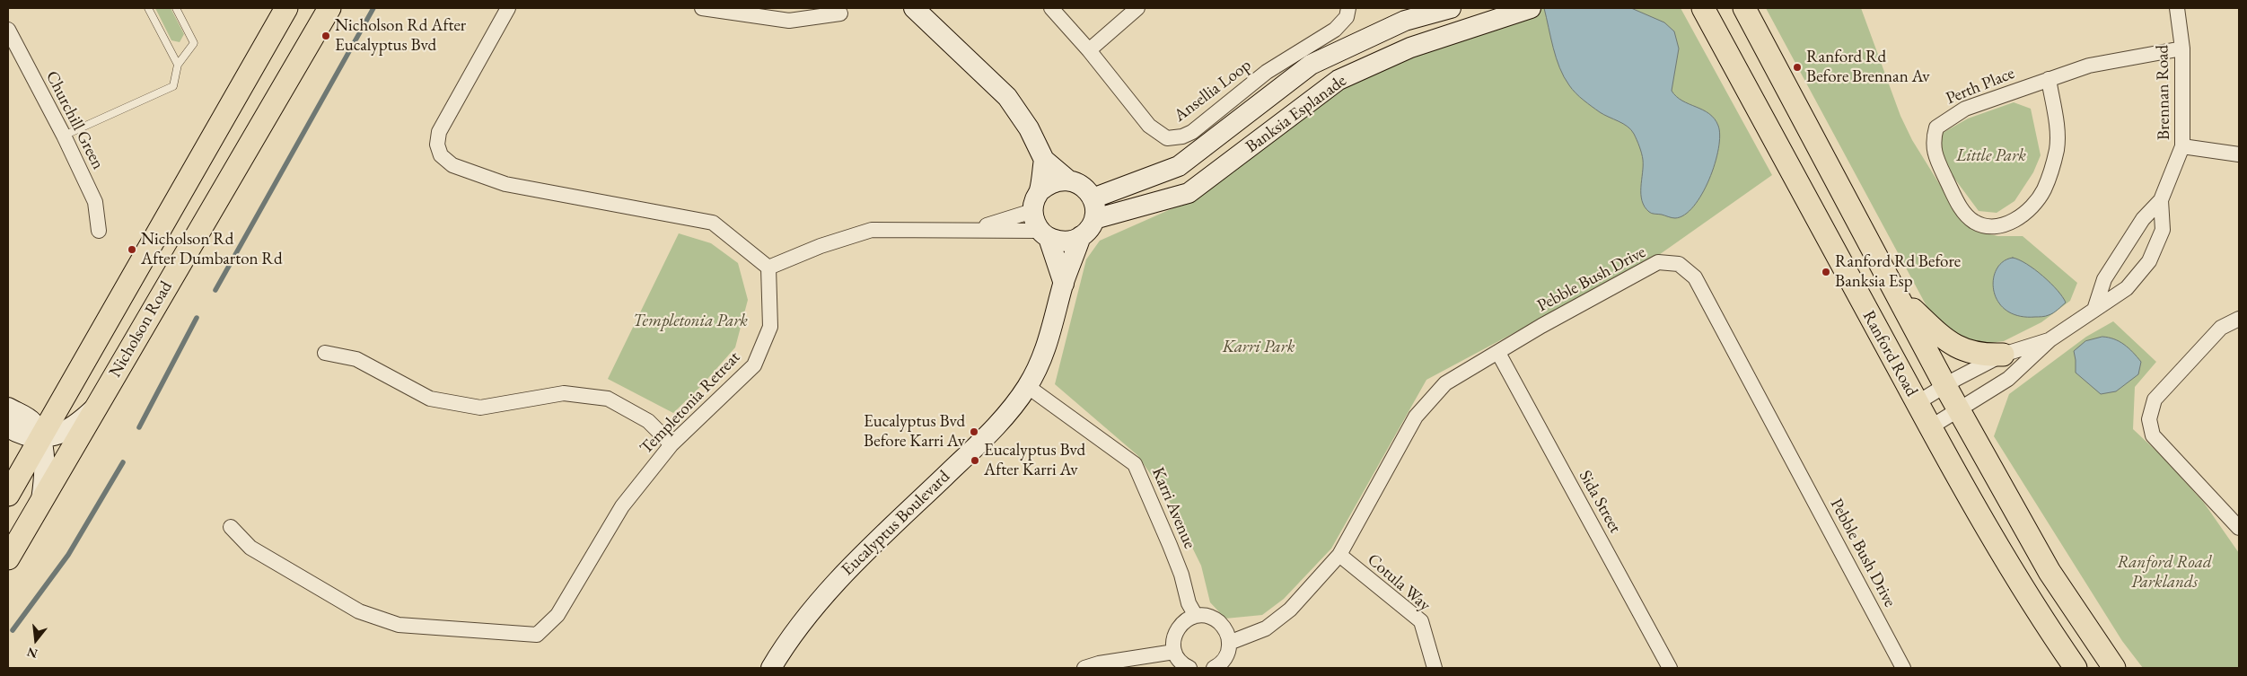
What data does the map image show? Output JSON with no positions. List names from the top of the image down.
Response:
{
  "streets": {
    "main road": ["Nicholson Road", "Ranford Road"],
    "street": [
      "Perth Place",
      "Ansellia Loop",
      "Brennan Road",
      "Banksia Esplanade",
      "Churchill Green",
      "Pebble Bush Drive",
      "Templetonia Retreat",
      "Sida Street",
      "Karri Avenue",
      "Eucalyptus Boulevard",
      "Cotula Way"
    ]
  },
  "crossings": [
    ["Perth Place", "Brennan Road"],
    ["Banksia Esplanade", "Eucalyptus Boulevard"],
    ["Pebble Bush Drive", "Sida Street"],
    ["Pebble Bush Drive", "Cotula Way"],
    ["Karri Avenue", "Eucalyptus Boulevard"]
  ],
  "parks": [
    "Little Park",
    "Templetonia Park",
    "Karri Park",
    "Ranford Road Parklands"
  ],
  "places": [
    "Nicholson Rd After Eucalyptus Bvd",
    "Ranford Rd Before Brennan Av",
    "Nicholson Rd After Dumbarton Rd",
    "Ranford Rd Before Banksia Esp",
    "Eucalyptus Bvd Before Karri Av",
    "Eucalyptus Bvd After Karri Av"
  ],
  "north": "bottom"
}
